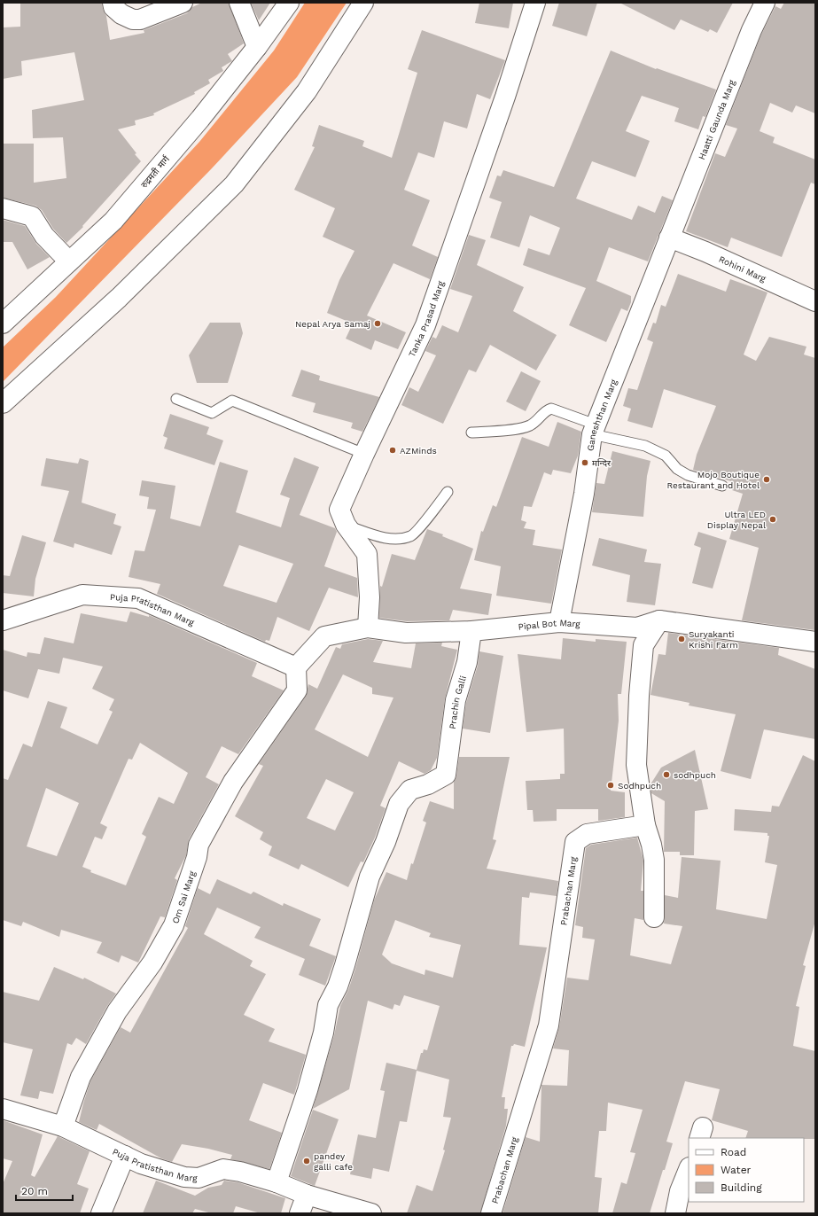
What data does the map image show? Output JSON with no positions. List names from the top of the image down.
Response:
{
  "streets": {
    "street": [
      "Haatti Gaunda Marg",
      "रुद्रमती मार्ग",
      "Rohini Marg",
      "Tanka Prasad Marg",
      "Ganeshthan Marg",
      "Puja Pratisthan Marg",
      "Pipal Bot Marg",
      "Prachin Galli",
      "Prabachan Marg",
      "Om Sai Marg"
    ]
  },
  "crossings": [
    ["Haatti Gaunda Marg", "Rohini Marg"],
    ["Haatti Gaunda Marg", "Ganeshthan Marg"],
    ["Rohini Marg", "Ganeshthan Marg"],
    ["Tanka Prasad Marg", "Pipal Bot Marg"],
    ["Ganeshthan Marg", "Pipal Bot Marg"],
    ["Puja Pratisthan Marg", "Pipal Bot Marg"],
    ["Puja Pratisthan Marg", "Prachin Galli"],
    ["Puja Pratisthan Marg", "Om Sai Marg"],
    ["Pipal Bot Marg", "Prachin Galli"],
    ["Pipal Bot Marg", "Om Sai Marg"]
  ],
  "places": [
    "Nepal Arya Samaj",
    "AZMinds",
    "मन्दिर",
    "Mojo Boutique Restaurant and Hotel",
    "Ultra LED Display Nepal",
    "Suryakanti Krishi Farm",
    "sodhpuch",
    "Sodhpuch",
    "pandey galli cafe"
  ],
  "legend": ["Road", "Water", "Building"],
  "scale_bar": "20 m"
}
